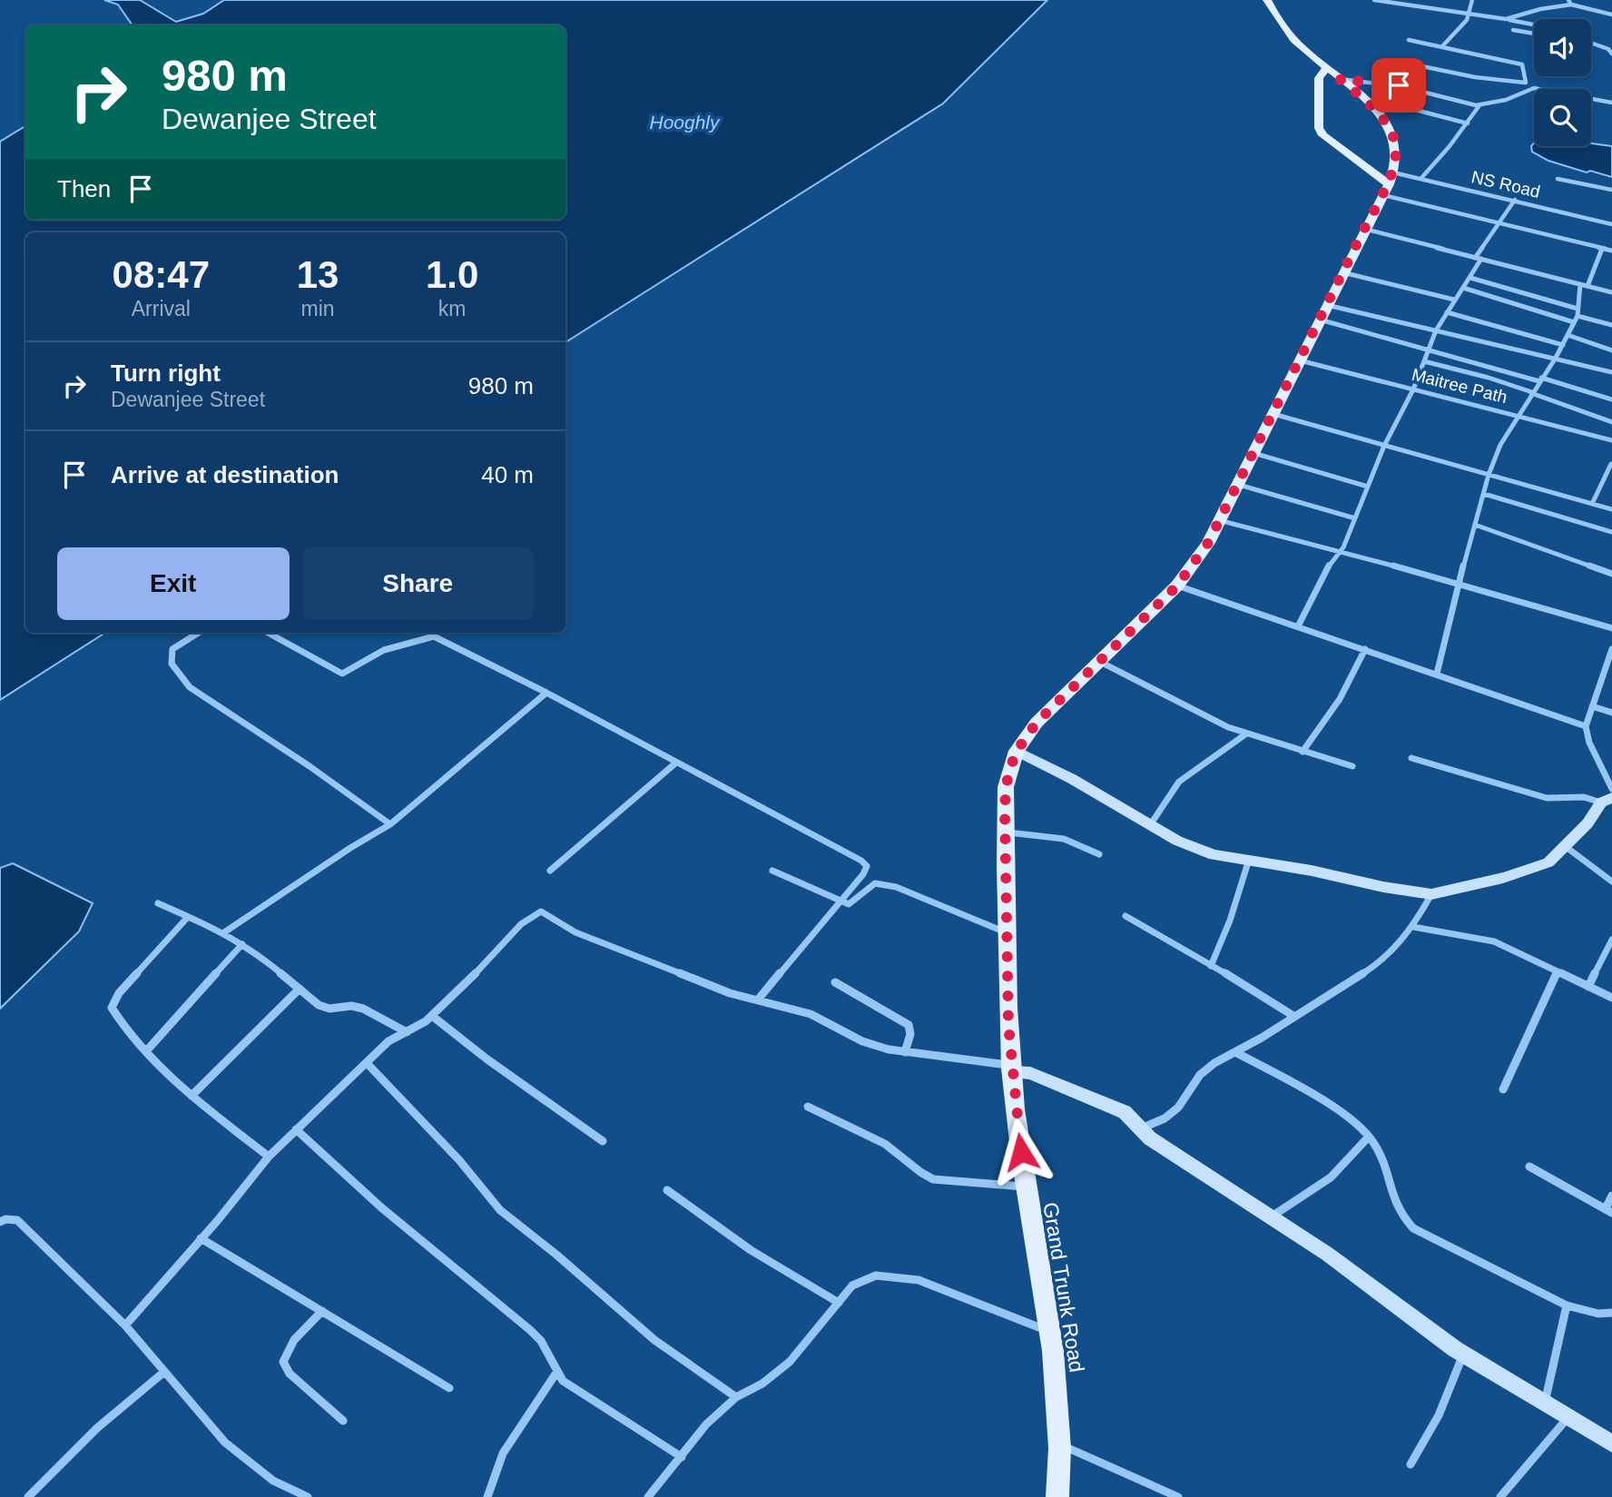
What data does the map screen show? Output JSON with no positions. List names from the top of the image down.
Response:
{
  "streets": {
    "main road": ["Grand Trunk Road"],
    "street": ["NS Road", "Maitree Path"]
  },
  "crossings": [
    ["NS Road", "Grand Trunk Road"],
    ["Maitree Path", "Grand Trunk Road"]
  ],
  "water": ["Hooghly"],
  "page": {
    "turn": ["980 m", "Dewanjee Street"],
    "then": "Then",
    "eta": [
      "08:47",
      "Arrival",
      "13",
      "min",
      "1.0",
      "km"
    ],
    "list": [
      {
        "name": "Turn right",
        "note": "Dewanjee Street",
        "value": "980 m"
      },
      {
        "name": "Arrive at destination",
        "value": "40 m"
      }
    ],
    "buttons": ["Exit", "Share"]
  }
}
